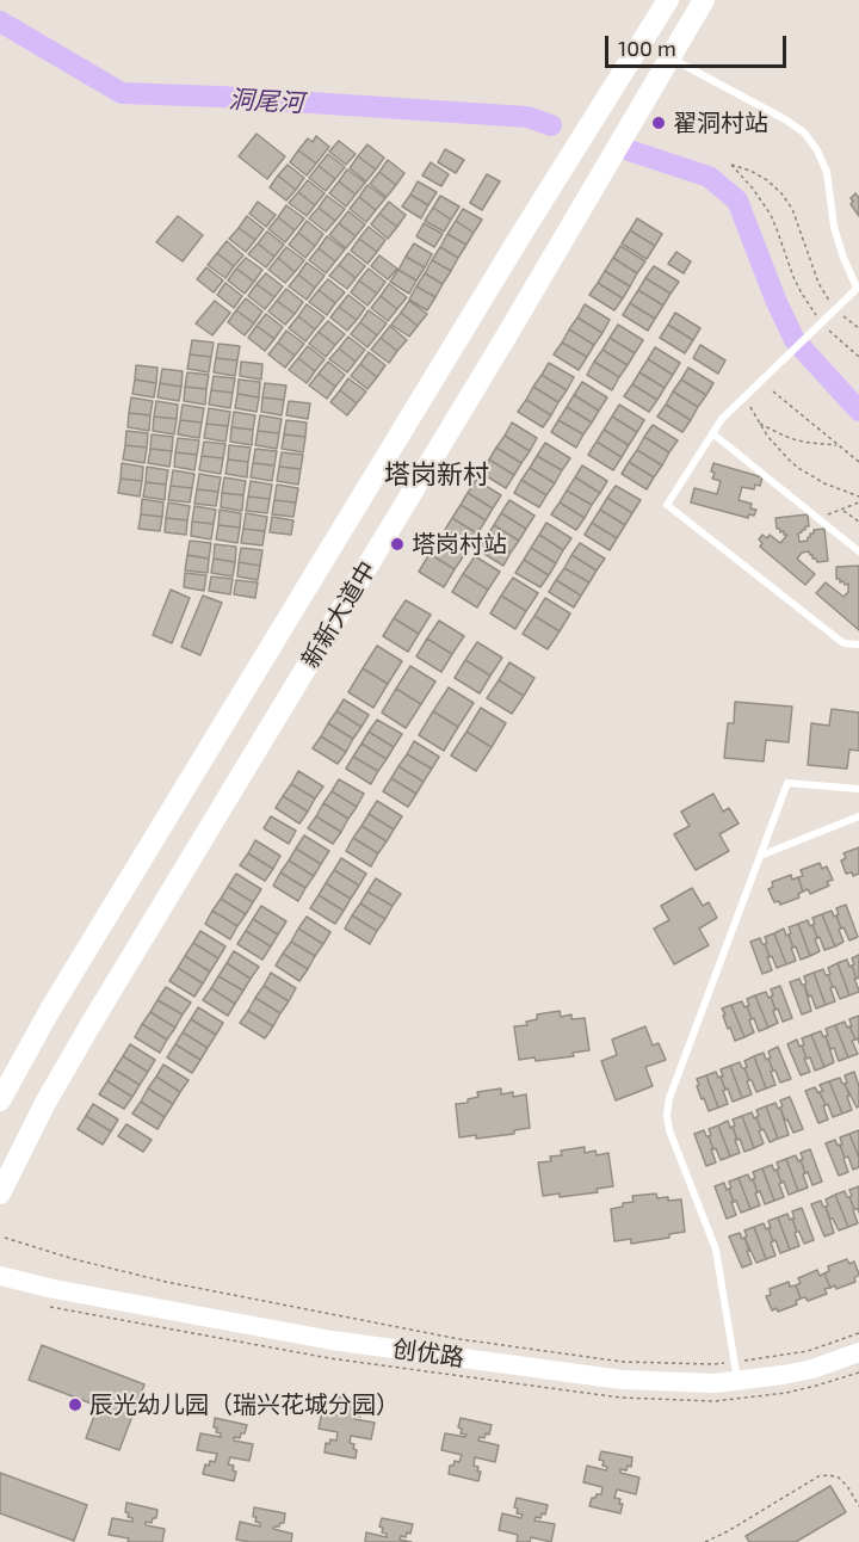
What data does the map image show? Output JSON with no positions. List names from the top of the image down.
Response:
{
  "streets": {
    "main road": ["新新大道中"],
    "street": ["创优路"]
  },
  "districts": ["塔岗新村"],
  "water": ["洞尾河"],
  "places": ["翟洞村站", "塔岗村站", "辰光幼儿园（瑞兴花城分园）"],
  "scale_bar": "100 m"
}
